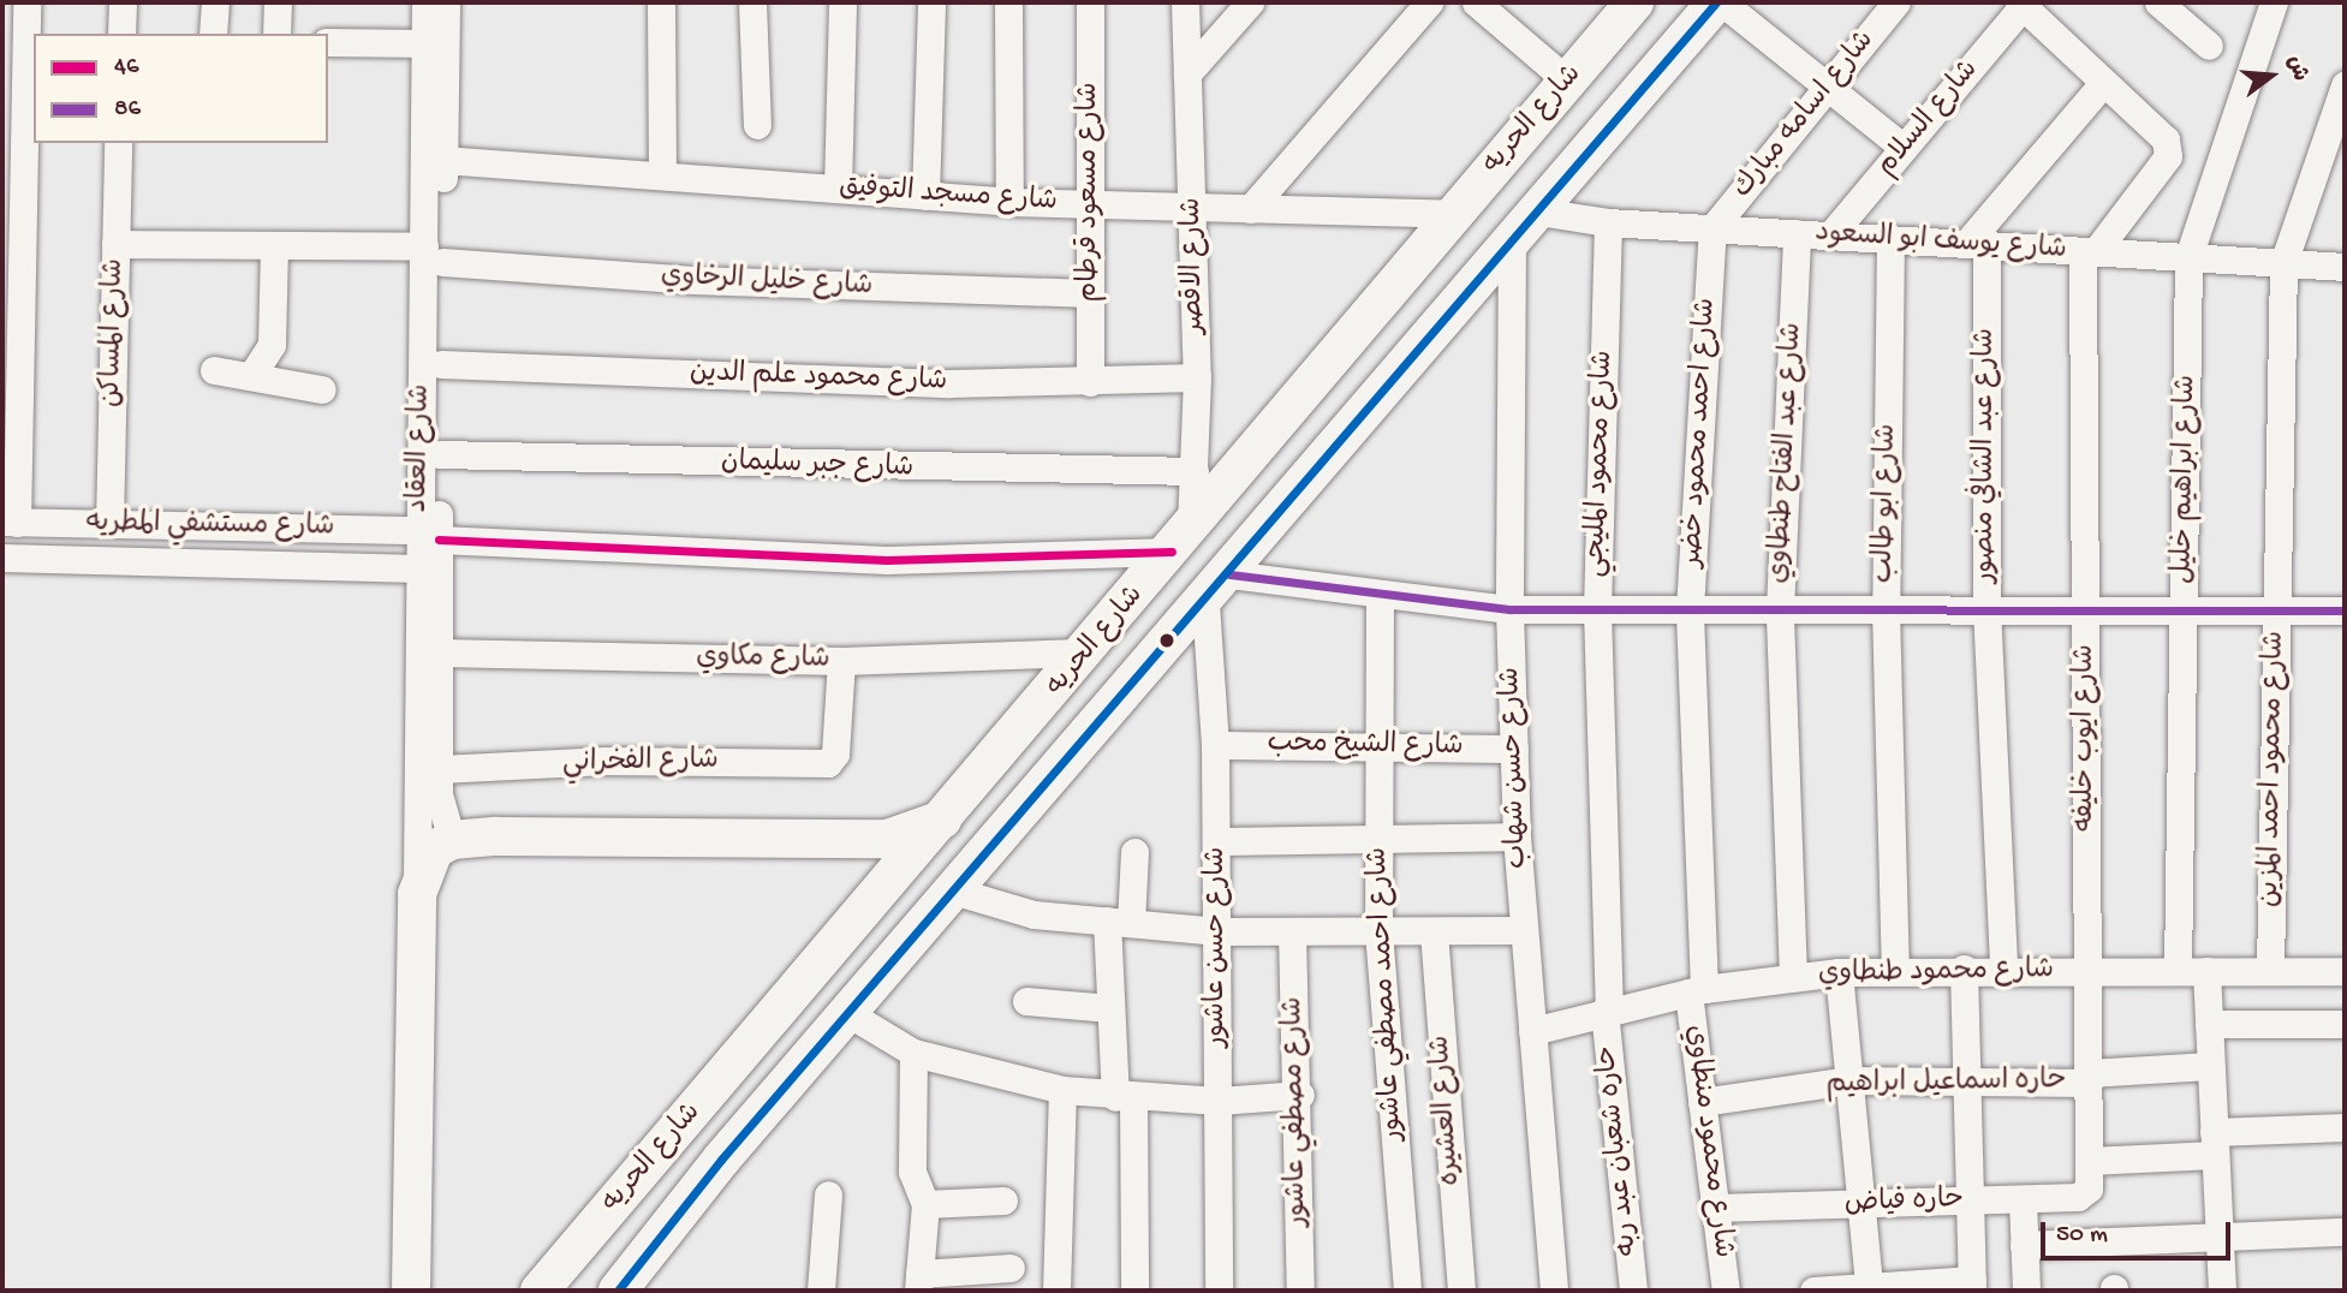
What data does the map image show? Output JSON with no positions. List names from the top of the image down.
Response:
{
  "streets": {
    "main road": ["شارع الحريه"],
    "street": [
      "شارع اسامه مبارك",
      "شارع السلام",
      "شارع مسعود قرطام",
      "شارع مسجد التوفيق",
      "شارع يوسف ابو السعود",
      "شارع الاقصر",
      "شارع خليل الرخاوي",
      "شارع المساكن",
      "شارع محمود علم الدين",
      "شارع احمد محمود خضر",
      "شارع العقاد",
      "شارع عبد الفتاح طنطاوي",
      "شارع عبد الشافي منصور",
      "شارع محمود المليجي",
      "شارع جبر سليمان",
      "شارع ابراهيم خليل",
      "شارع ابو طالب",
      "شارع مستشفي المطريه",
      "شارع مكاوي",
      "شارع ايوب خليفه",
      "شارع الشيخ محب",
      "شارع الفخراني",
      "شارع حسن شهاب",
      "شارع محمود احمد المزين",
      "شارع حسن عاشور",
      "شارع محمود طنطاوي",
      "شارع احمد مصطفي عاشور",
      "حاره اسماعيل ابراهيم",
      "شارع العشيره",
      "شارع مصطفي عاشور",
      "شارع محمود منطاوي",
      "حاره شعبان عبد ربه",
      "حاره فياض"
    ]
  },
  "crossings": [
    ["شارع اسامه مبارك", "شارع يوسف ابو السعود"],
    ["شارع اسامه مبارك", "شارع احمد محمود خضر"],
    ["شارع السلام", "شارع يوسف ابو السعود"],
    ["شارع الحريه", "شارع مسجد التوفيق"],
    ["شارع الحريه", "شارع يوسف ابو السعود"],
    ["شارع الحريه", "شارع الاقصر"],
    ["شارع الحريه", "شارع مستشفي المطريه"],
    ["شارع الحريه", "شارع مكاوي"],
    ["شارع الحريه", "شارع حسن شهاب"],
    ["شارع الحريه", "شارع حسن عاشور"],
    ["شارع مسعود قرطام", "شارع مسجد التوفيق"],
    ["شارع مسعود قرطام", "شارع خليل الرخاوي"],
    ["شارع مسعود قرطام", "شارع محمود علم الدين"],
    ["شارع مسجد التوفيق", "شارع الاقصر"],
    ["شارع مسجد التوفيق", "شارع العقاد"],
    ["شارع يوسف ابو السعود", "شارع احمد محمود خضر"],
    ["شارع يوسف ابو السعود", "شارع عبد الفتاح طنطاوي"],
    ["شارع يوسف ابو السعود", "شارع عبد الشافي منصور"],
    ["شارع يوسف ابو السعود", "شارع محمود المليجي"],
    ["شارع يوسف ابو السعود", "شارع ابراهيم خليل"],
    ["شارع يوسف ابو السعود", "شارع ابو طالب"],
    ["شارع يوسف ابو السعود", "شارع ايوب خليفه"],
    ["شارع يوسف ابو السعود", "شارع محمود احمد المزين"],
    ["شارع الاقصر", "شارع محمود علم الدين"],
    ["شارع الاقصر", "شارع جبر سليمان"],
    ["شارع الاقصر", "شارع مستشفي المطريه"],
    ["شارع خليل الرخاوي", "شارع المساكن"],
    ["شارع خليل الرخاوي", "شارع العقاد"],
    ["شارع المساكن", "شارع مستشفي المطريه"],
    ["شارع محمود علم الدين", "شارع العقاد"],
    ["شارع احمد محمود خضر", "شارع محمود طنطاوي"],
    ["شارع احمد محمود خضر", "شارع محمود منطاوي"],
    ["شارع العقاد", "شارع جبر سليمان"],
    ["شارع العقاد", "شارع مستشفي المطريه"],
    ["شارع العقاد", "شارع مكاوي"],
    ["شارع العقاد", "شارع الفخراني"],
    ["شارع عبد الفتاح طنطاوي", "شارع محمود طنطاوي"],
    ["شارع عبد الشافي منصور", "شارع محمود طنطاوي"],
    ["شارع محمود المليجي", "شارع محمود طنطاوي"],
    ["شارع محمود المليجي", "حاره شعبان عبد ربه"],
    ["شارع ابراهيم خليل", "شارع محمود طنطاوي"],
    ["شارع ابو طالب", "شارع محمود طنطاوي"],
    ["شارع مكاوي", "شارع الفخراني"],
    ["شارع ايوب خليفه", "شارع محمود طنطاوي"],
    ["شارع ايوب خليفه", "حاره اسماعيل ابراهيم"],
    ["شارع ايوب خليفه", "حاره فياض"],
    ["شارع الشيخ محب", "شارع حسن شهاب"],
    ["شارع الشيخ محب", "شارع حسن عاشور"],
    ["شارع الشيخ محب", "شارع احمد مصطفي عاشور"],
    ["شارع حسن شهاب", "شارع محمود طنطاوي"],
    ["شارع محمود احمد المزين", "شارع محمود طنطاوي"],
    ["شارع محمود طنطاوي", "شارع محمود منطاوي"],
    ["شارع محمود طنطاوي", "حاره شعبان عبد ربه"],
    ["حاره اسماعيل ابراهيم", "شارع محمود منطاوي"],
    ["شارع محمود منطاوي", "حاره فياض"]
  ],
  "lines": ["transit line 46", "transit line 86"],
  "legend": ["46", "86"],
  "scale_bar": "50 m",
  "north": "right"
}
